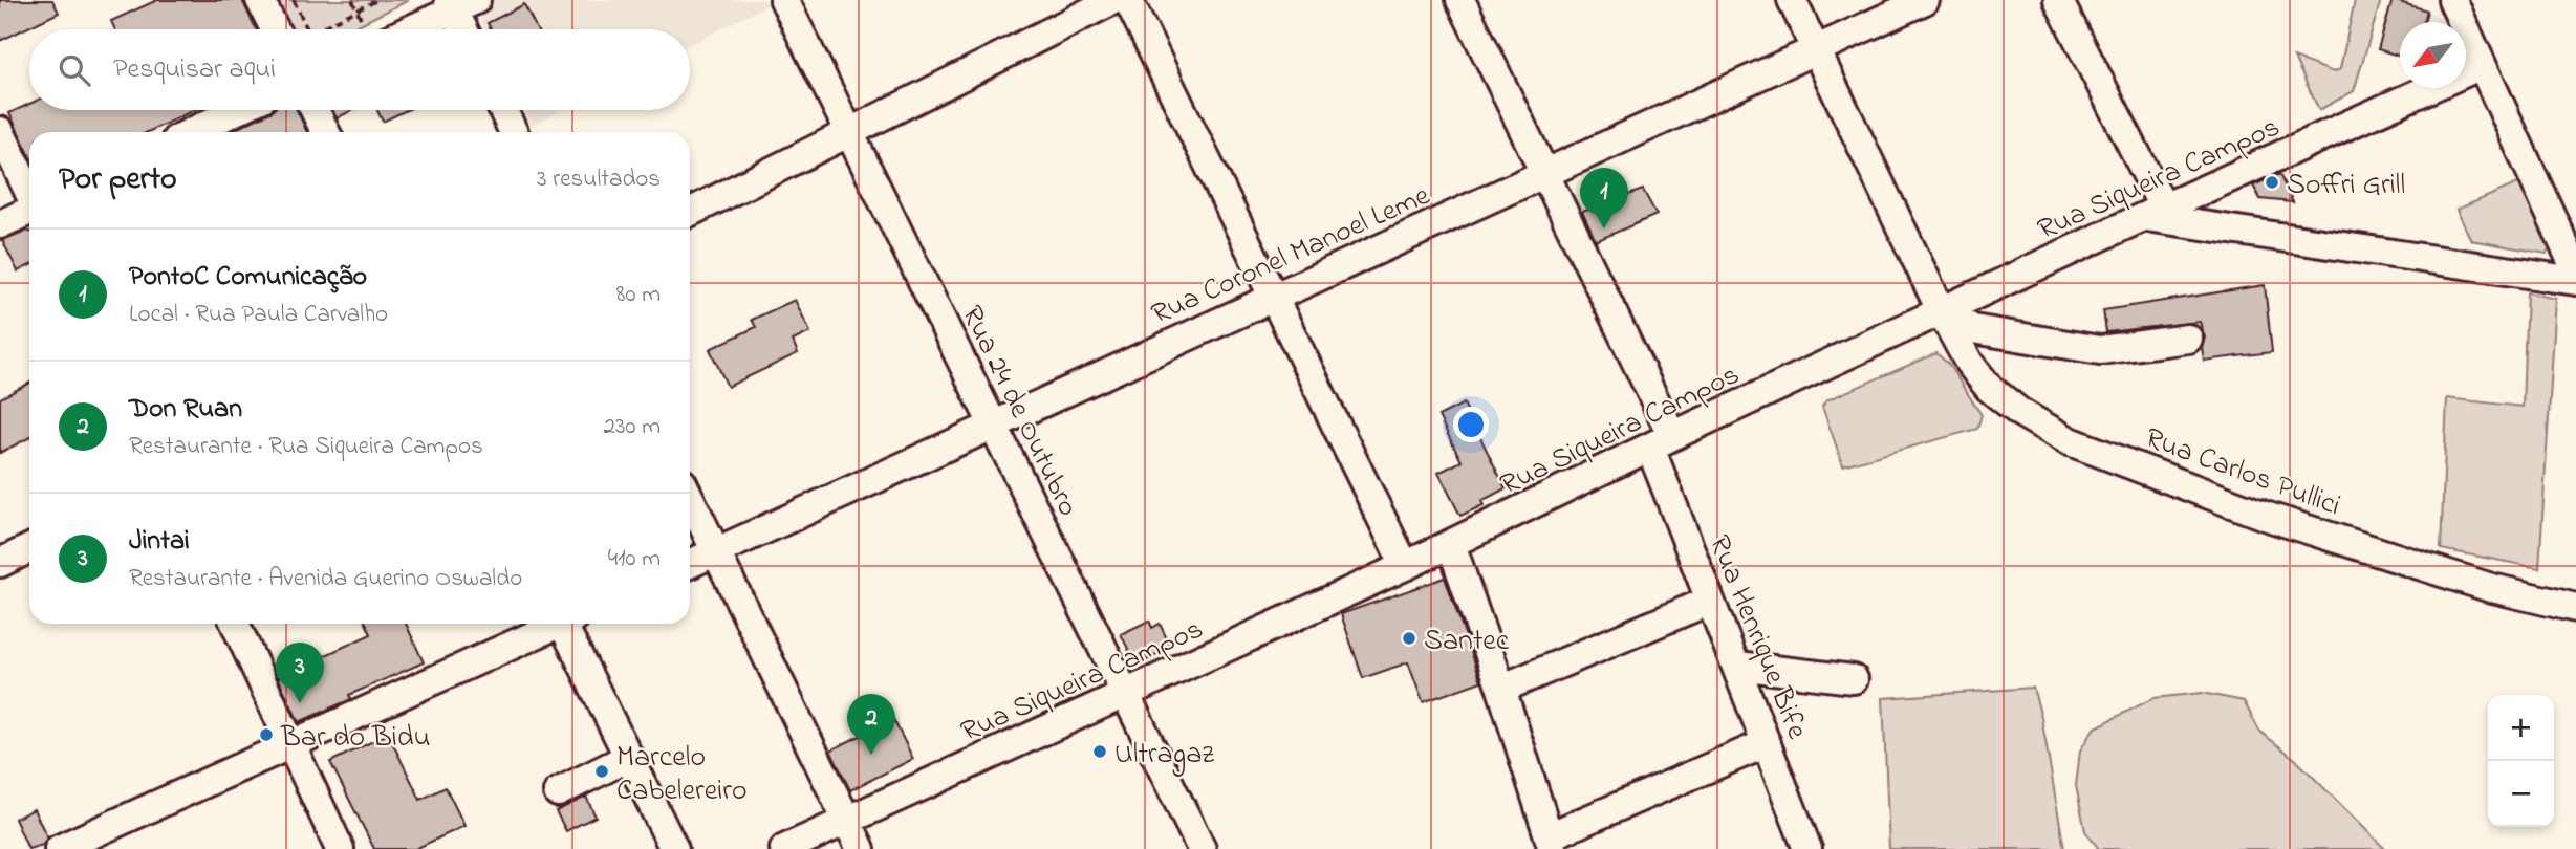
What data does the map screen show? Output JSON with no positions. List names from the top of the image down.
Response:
{
  "streets": {
    "street": [
      "Rua Siqueira Campos",
      "Rua Coronel Manoel Leme",
      "Rua 24 de Outubro",
      "Rua Carlos Pullici",
      "Rua Henrique Bife"
    ]
  },
  "crossings": [
    ["Rua Siqueira Campos", "Rua 24 de Outubro"],
    ["Rua Siqueira Campos", "Rua Carlos Pullici"],
    ["Rua Siqueira Campos", "Rua Henrique Bife"],
    ["Rua Coronel Manoel Leme", "Rua 24 de Outubro"],
    ["Rua Coronel Manoel Leme", "Rua Carlos Pullici"],
    ["Rua Coronel Manoel Leme", "Rua Henrique Bife"]
  ],
  "places": [
    "Soffri Grill",
    "Santec",
    "Bar do Bidu",
    "Ultragaz",
    "Marcelo Cabelereiro"
  ],
  "north": "bottom left",
  "page": {
    "search": "Pesquisar aqui",
    "heading": ["Por perto", "3 resultados"],
    "pins": ["1", "3", "2"],
    "list": [
      {
        "mark": "1",
        "name": "PontoC Comunicação",
        "note": "Local · Rua Paula Carvalho",
        "value": "80 m"
      },
      {
        "mark": "2",
        "name": "Don Ruan",
        "note": "Restaurante · Rua Siqueira Campos",
        "value": "230 m"
      },
      {
        "mark": "3",
        "name": "Jintai",
        "note": "Restaurante · Avenida Guerino Oswaldo",
        "value": "410 m"
      }
    ],
    "map_buttons": ["+", "−"]
  }
}
